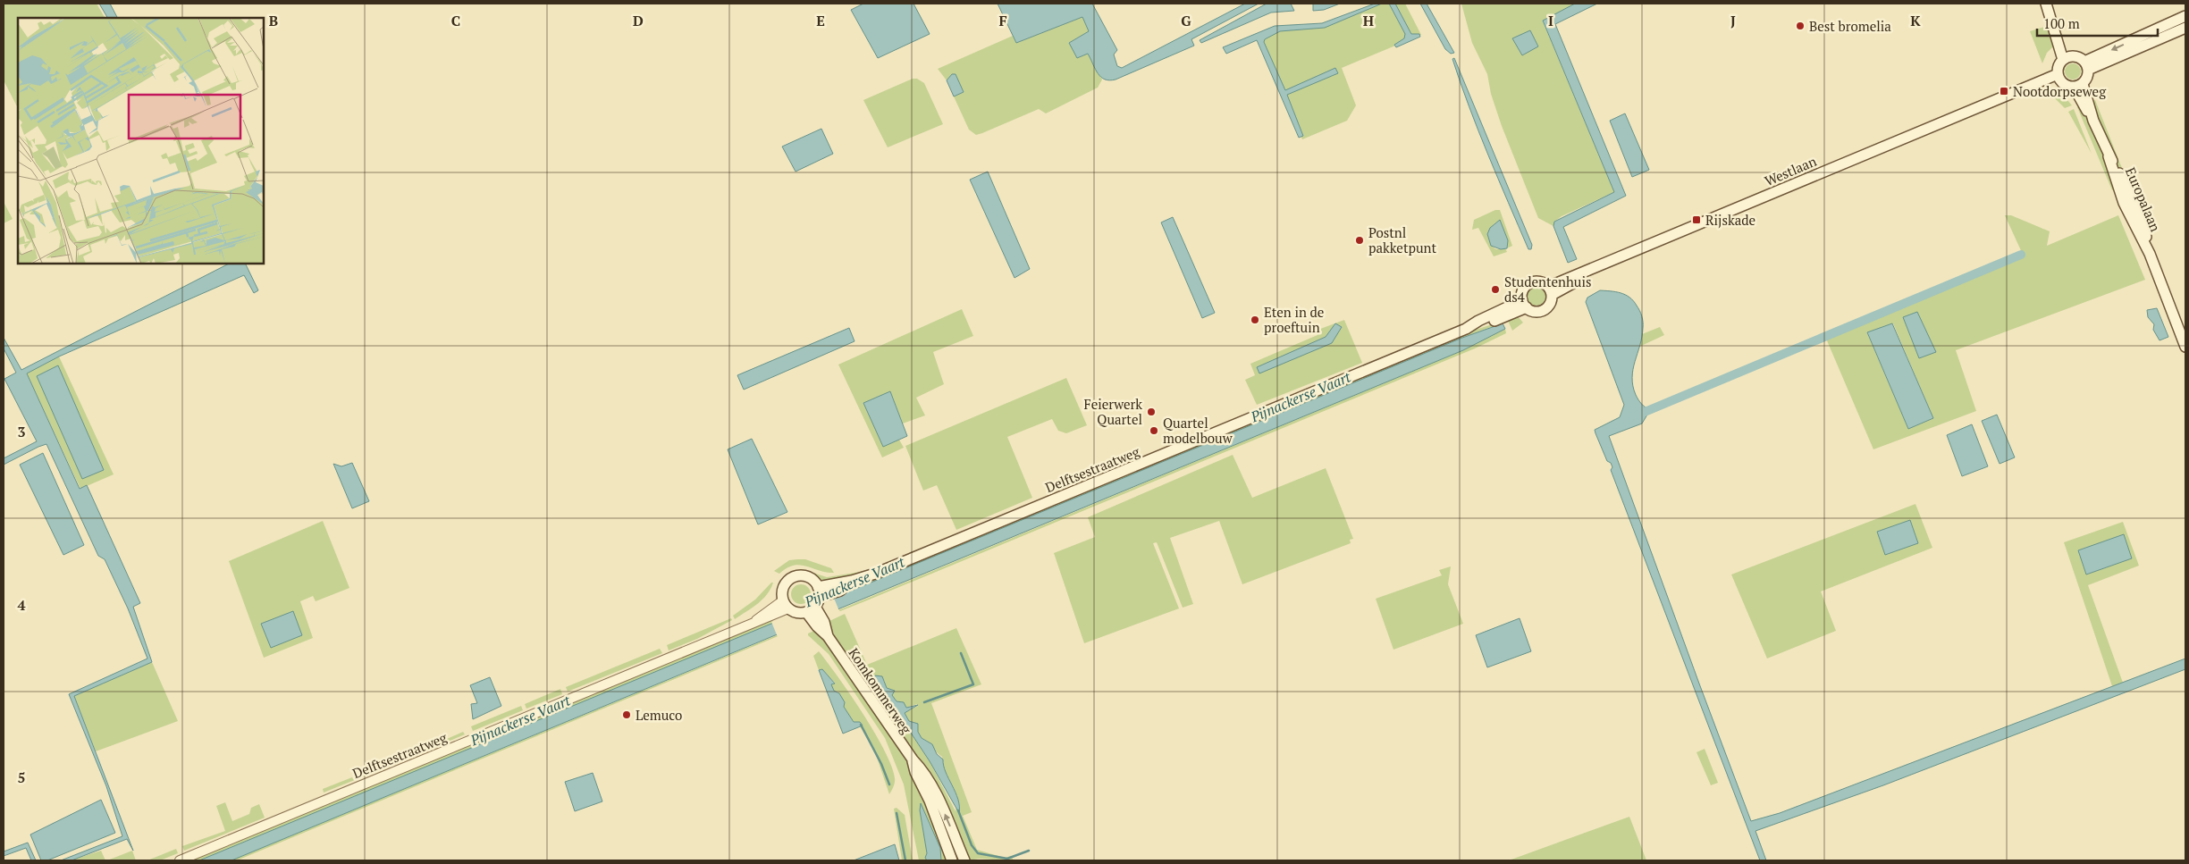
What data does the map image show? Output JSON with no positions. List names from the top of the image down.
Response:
{
  "streets": {
    "main road": [
      "Westlaan",
      "Europalaan",
      "Delftsestraatweg",
      "Komkommerweg"
    ]
  },
  "crossings": [
    ["Westlaan", "Europalaan"],
    ["Westlaan", "Delftsestraatweg"],
    ["Delftsestraatweg", "Komkommerweg"]
  ],
  "water": ["Pijnackerse Vaart"],
  "places": {
    "other": [
      "Best bromelia",
      "Postnl pakketpunt",
      "Studentenhuis ds4",
      "Eten in de proeftuin",
      "Feierwerk Quartel",
      "Quartel modelbouw",
      "Lemuco"
    ],
    "transit": ["Nootdorpseweg", "Rijskade"]
  },
  "scale_bar": "100 m",
  "grid": {
    "columns": [
      "B",
      "C",
      "D",
      "E",
      "F",
      "G",
      "H",
      "I",
      "J",
      "K"
    ],
    "rows": ["3", "4", "5"]
  }
}
